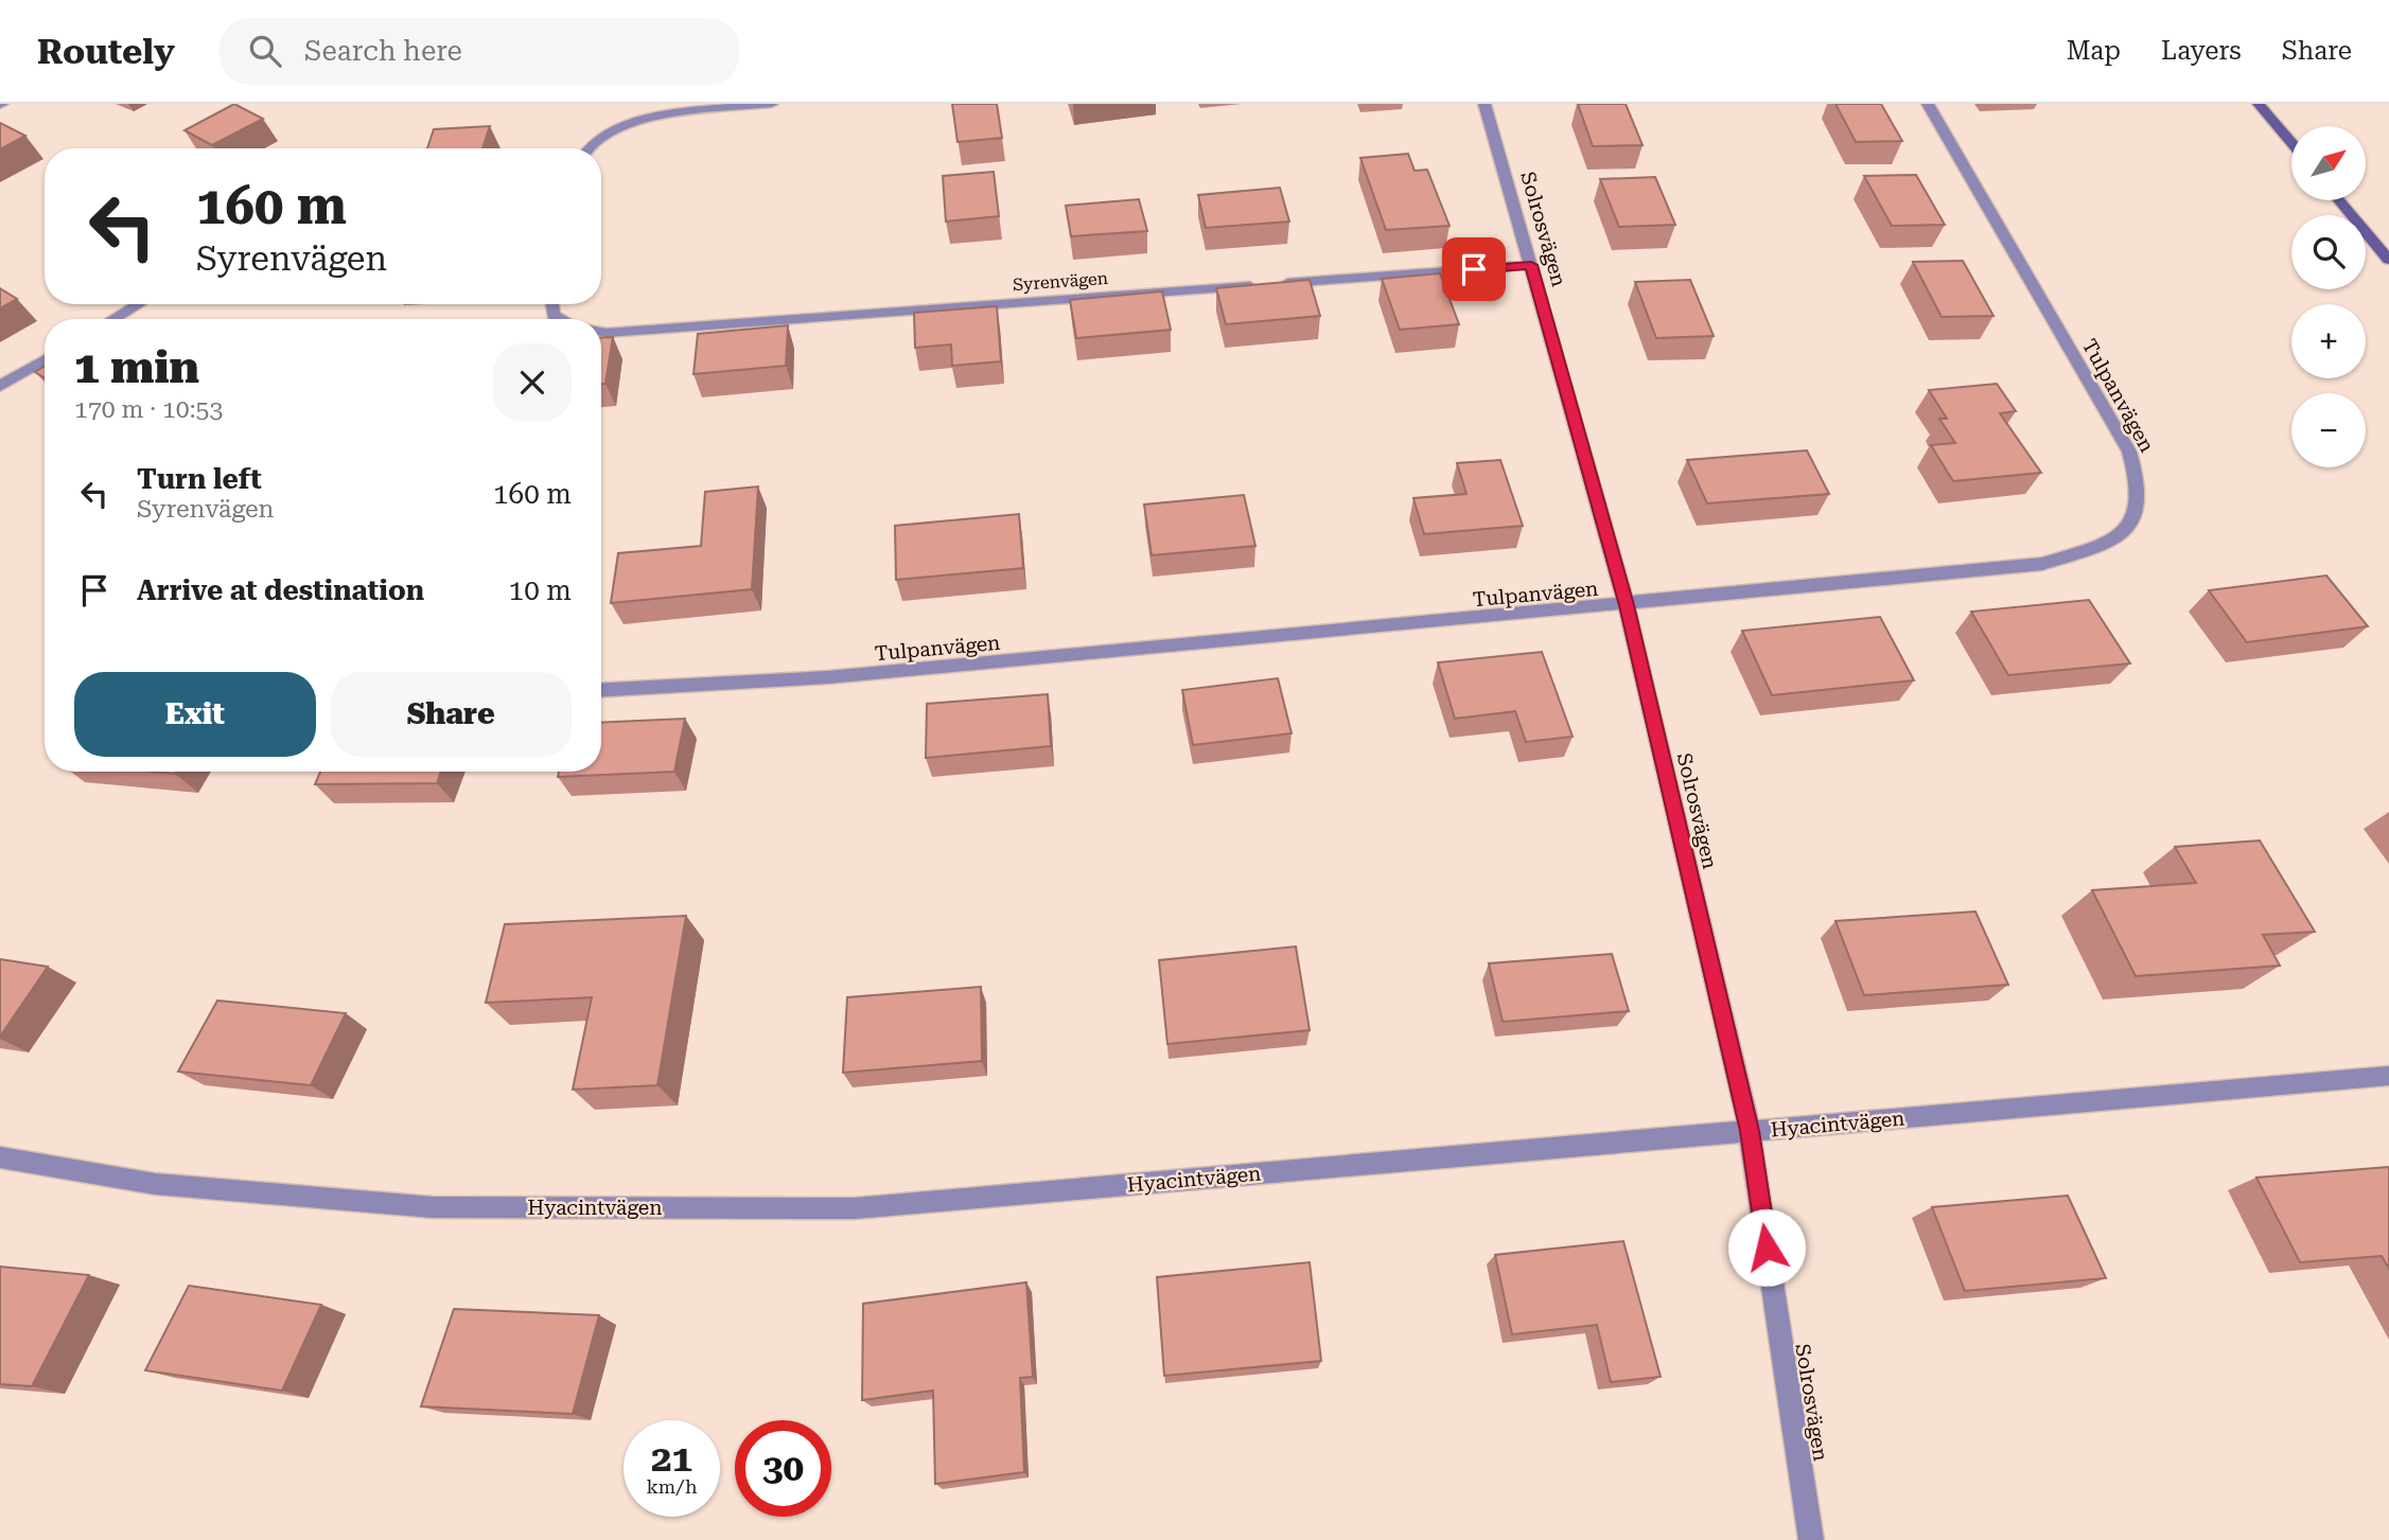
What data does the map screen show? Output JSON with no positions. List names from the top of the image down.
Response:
{
  "streets": {
    "street": [
      "Solrosvägen",
      "Syrenvägen",
      "Tulpanvägen",
      "Hyacintvägen"
    ]
  },
  "crossings": [
    ["Solrosvägen", "Syrenvägen"],
    ["Solrosvägen", "Tulpanvägen"],
    ["Solrosvägen", "Hyacintvägen"]
  ],
  "north": "top right",
  "page": {
    "header": "Routely",
    "search": "Search here",
    "nav": ["Map", "Layers", "Share"],
    "map_buttons": ["+", "−"],
    "turn": ["160 m", "Syrenvägen"],
    "heading": ["1 min", "170 m · 10:53"],
    "list": [
      {
        "name": "Turn left",
        "note": "Syrenvägen",
        "value": "160 m"
      },
      {
        "name": "Arrive at destination",
        "value": "10 m"
      }
    ],
    "buttons": ["Exit", "Share"],
    "speed": "21 km/h",
    "limit": "30"
  }
}
